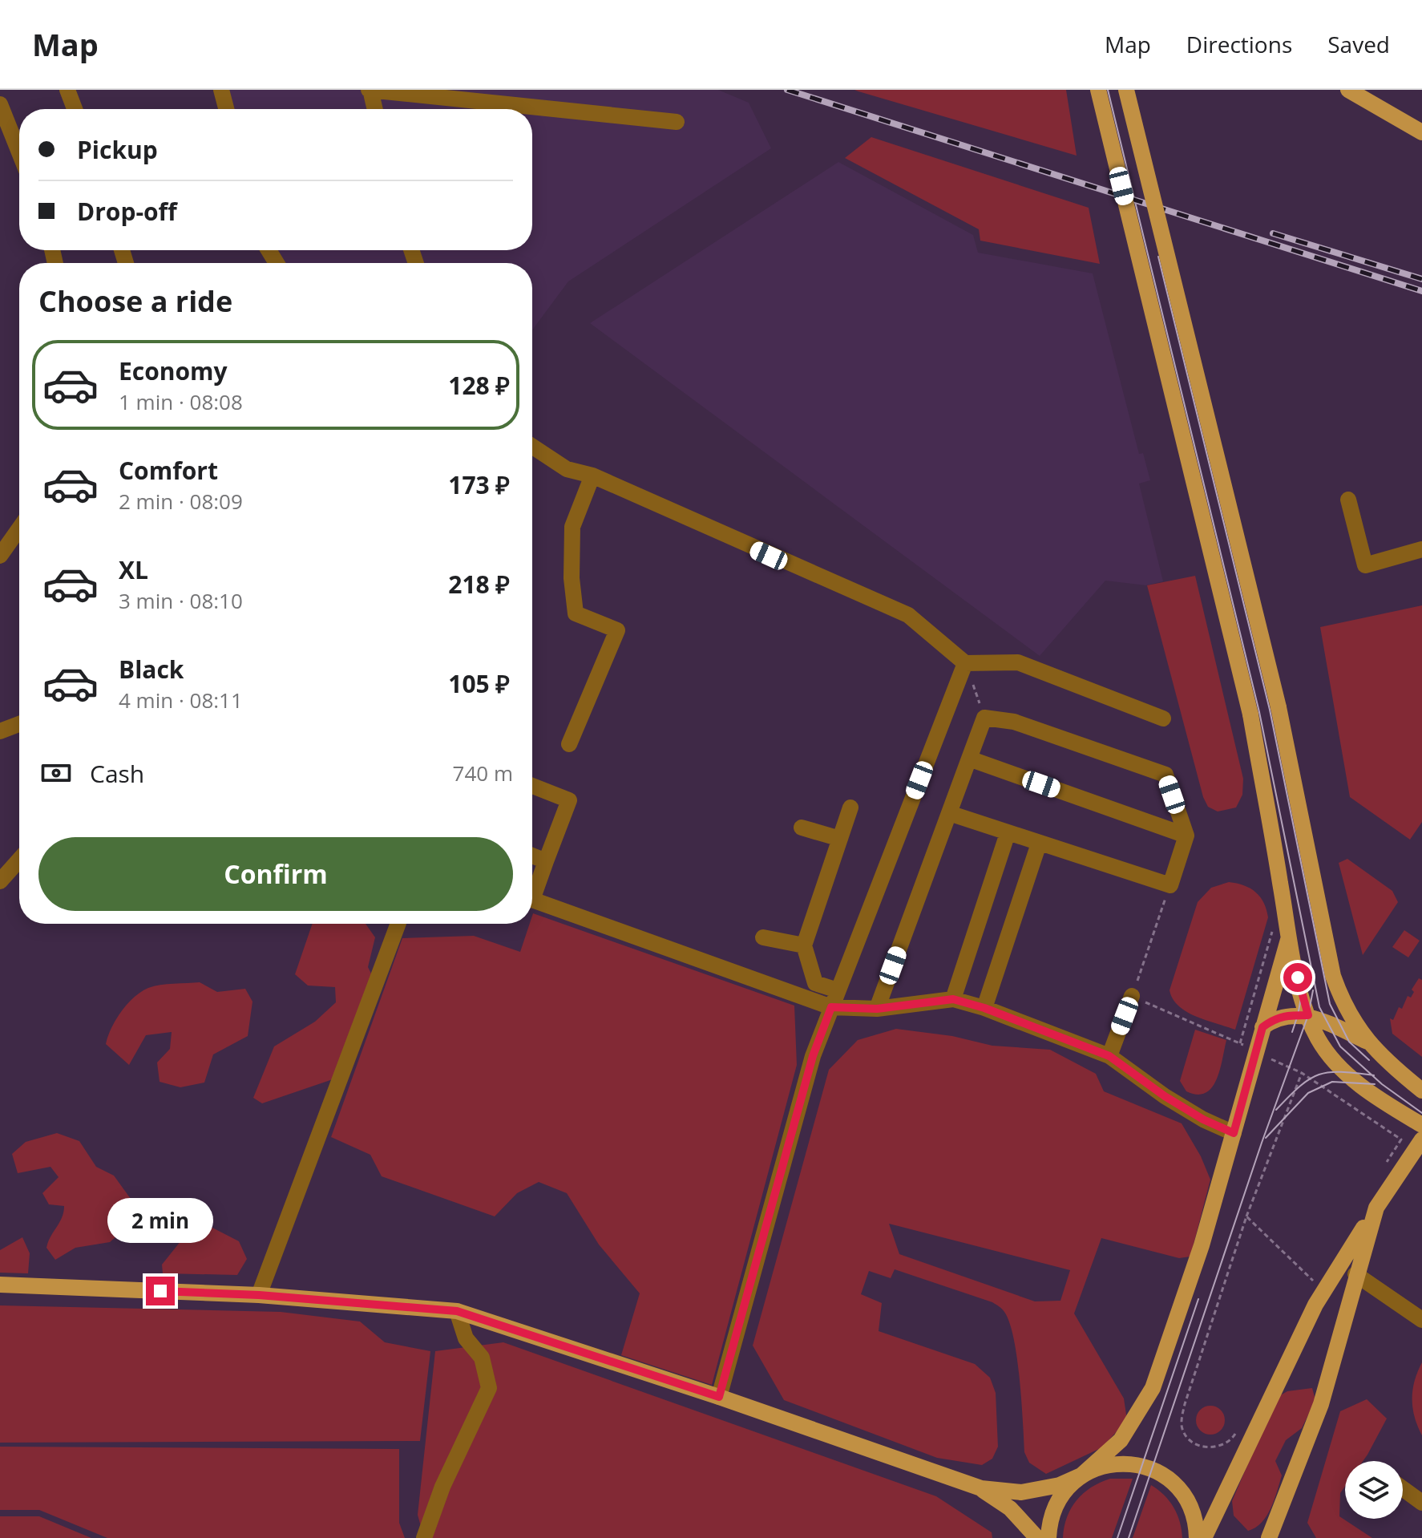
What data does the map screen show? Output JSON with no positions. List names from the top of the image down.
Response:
{
  "page": {
    "header": "Map",
    "nav": ["Map", "Directions", "Saved"],
    "banner": ["Pickup", "Drop-off"],
    "heading": "Choose a ride",
    "list": [
      {
        "name": "Economy",
        "note": "1 min · 08:08",
        "value": "128 ₽"
      },
      {
        "name": "Comfort",
        "note": "2 min · 08:09",
        "value": "173 ₽"
      },
      {
        "name": "XL",
        "note": "3 min · 08:10",
        "value": "218 ₽"
      },
      {
        "name": "Black",
        "note": "4 min · 08:11",
        "value": "105 ₽"
      }
    ],
    "pay": ["Cash", "740 m"],
    "buttons": "Confirm",
    "bubble": "2 min"
  }
}
